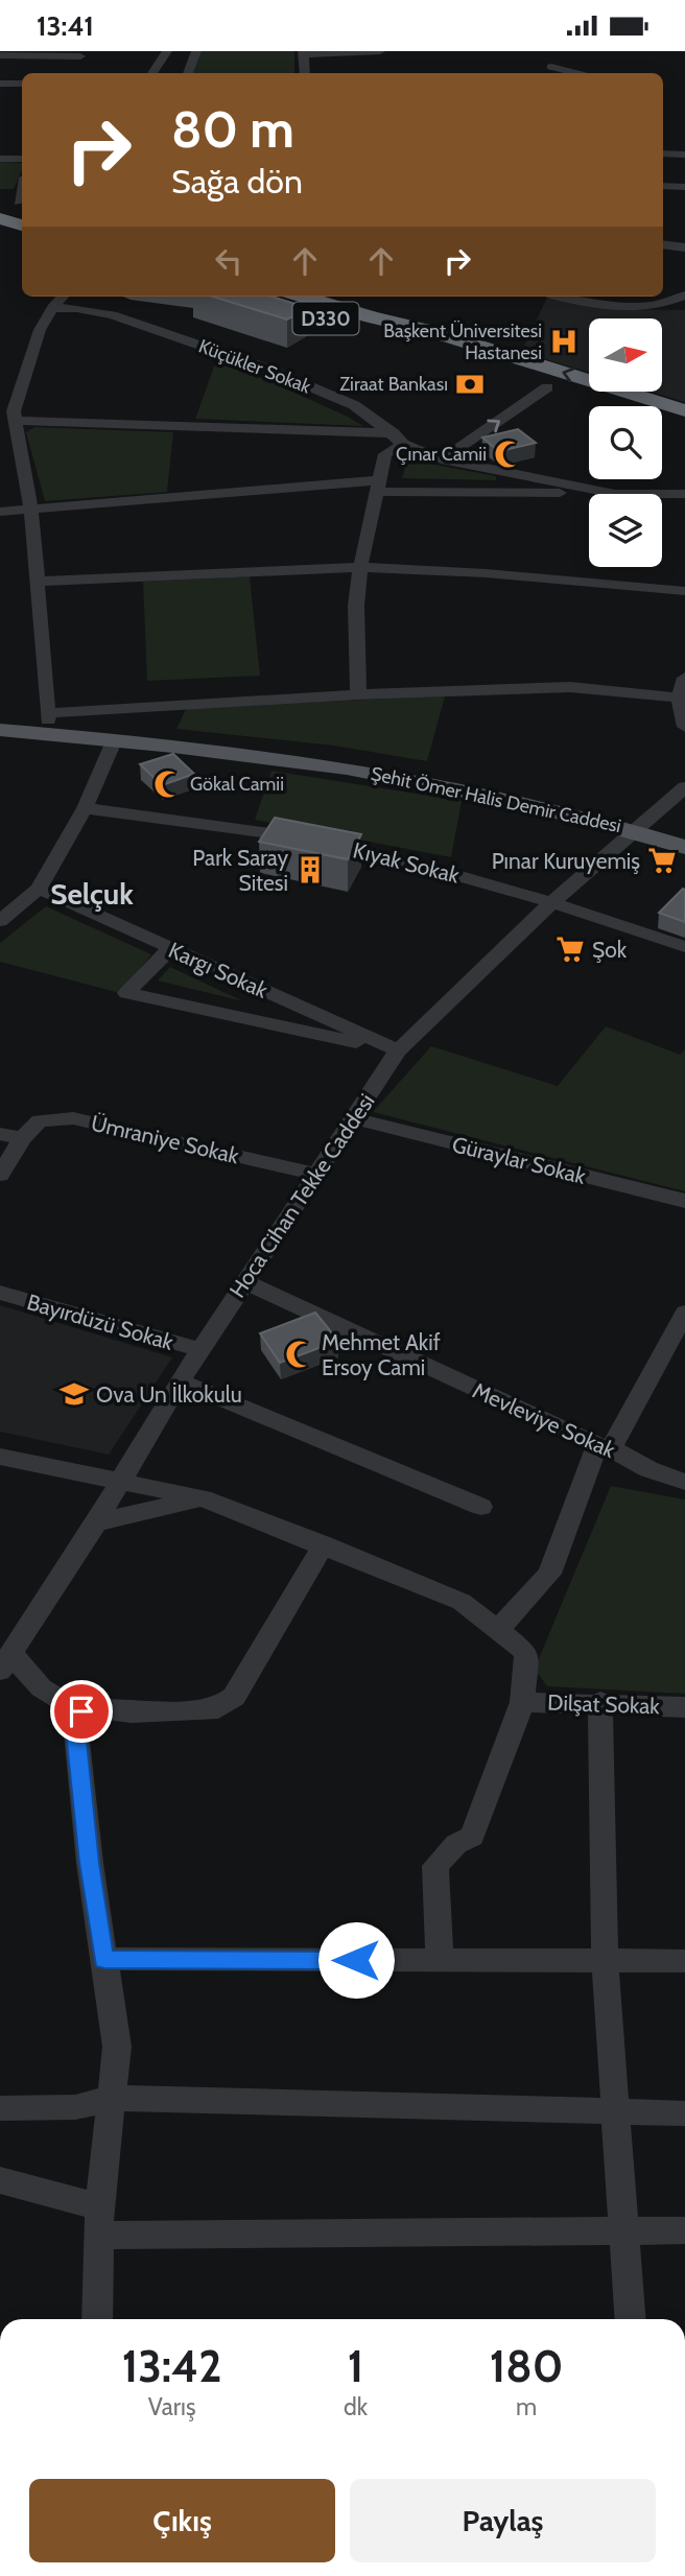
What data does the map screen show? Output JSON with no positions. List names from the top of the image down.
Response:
{
  "streets": {
    "highway": ["D330"],
    "main road": ["Şehit Ömer Halis Demir Caddesi"],
    "street": [
      "Küçükler Sokak",
      "Kıyak Sokak",
      "Kargı Sokak",
      "Ümraniye Sokak",
      "Güraylar Sokak",
      "Hoca Cihan Tekke Caddesi",
      "Bayırdüzü Sokak",
      "Mevleviye Sokak",
      "Dilşat Sokak"
    ]
  },
  "crossings": [
    ["Şehit Ömer Halis Demir Caddesi", "Hoca Cihan Tekke Caddesi"],
    ["Kıyak Sokak", "Hoca Cihan Tekke Caddesi"],
    ["Kargı Sokak", "Hoca Cihan Tekke Caddesi"],
    ["Ümraniye Sokak", "Hoca Cihan Tekke Caddesi"],
    ["Güraylar Sokak", "Hoca Cihan Tekke Caddesi"],
    ["Hoca Cihan Tekke Caddesi", "Bayırdüzü Sokak"],
    ["Hoca Cihan Tekke Caddesi", "Mevleviye Sokak"]
  ],
  "districts": ["Selçuk"],
  "places": {
    "hospital": ["Başkent Üniversitesi Hastanesi"],
    "bank": ["Ziraat Bankası"],
    "mosque": ["Çınar Camii", "Gökal Camii", "Mehmet Akif Ersoy Cami"],
    "supermarket": ["Pınar Kuruyemiş", "Şok"],
    "building": ["Park Saray Sitesi"],
    "school or university": ["Ova Un İlkokulu"]
  },
  "north": "right",
  "page": {
    "status": "13:41",
    "turn": ["80 m", "Sağa dön"],
    "eta": [
      "13:42",
      "Varış",
      "1",
      "dk",
      "180",
      "m"
    ],
    "buttons": ["Çıkış", "Paylaş"]
  }
}
